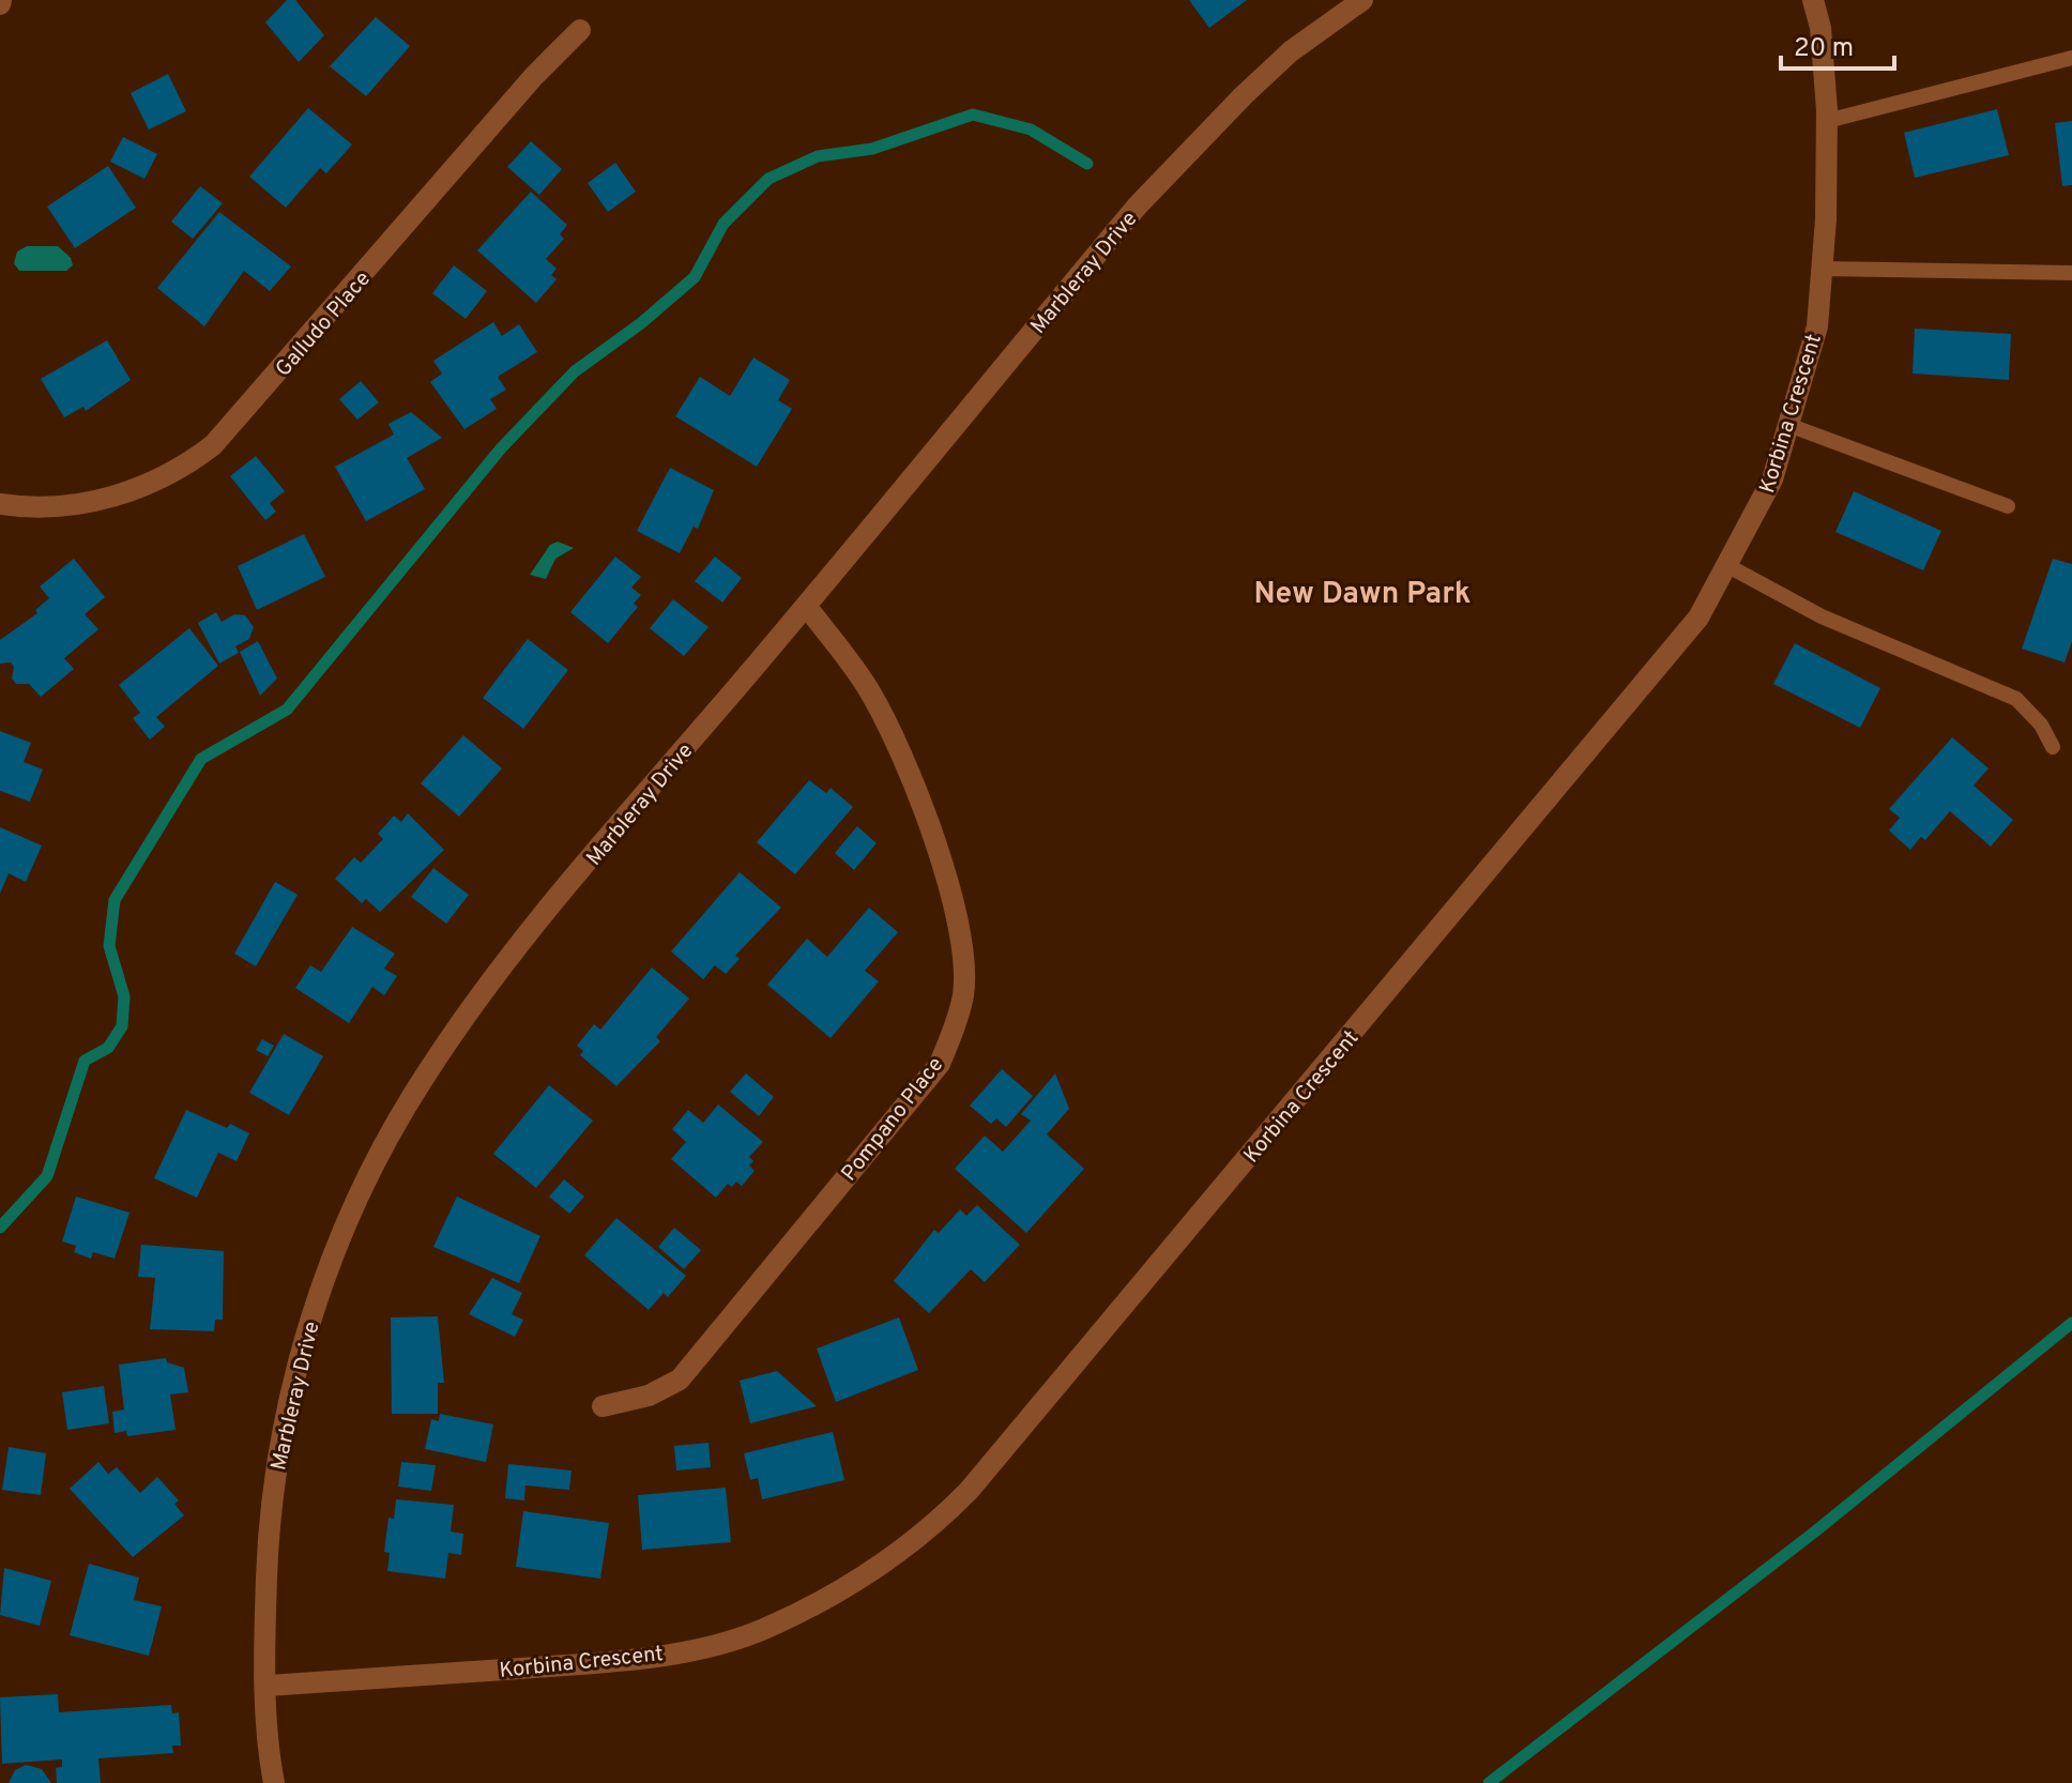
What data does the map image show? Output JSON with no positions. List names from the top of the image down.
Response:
{
  "streets": {
    "street": [
      "Marbleray Drive",
      "Galludo Place",
      "Korbina Crescent",
      "Pompano Place"
    ]
  },
  "crossings": [
    ["Marbleray Drive", "Korbina Crescent"],
    ["Marbleray Drive", "Pompano Place"]
  ],
  "districts": ["New Dawn Park"],
  "scale_bar": "20 m"
}
